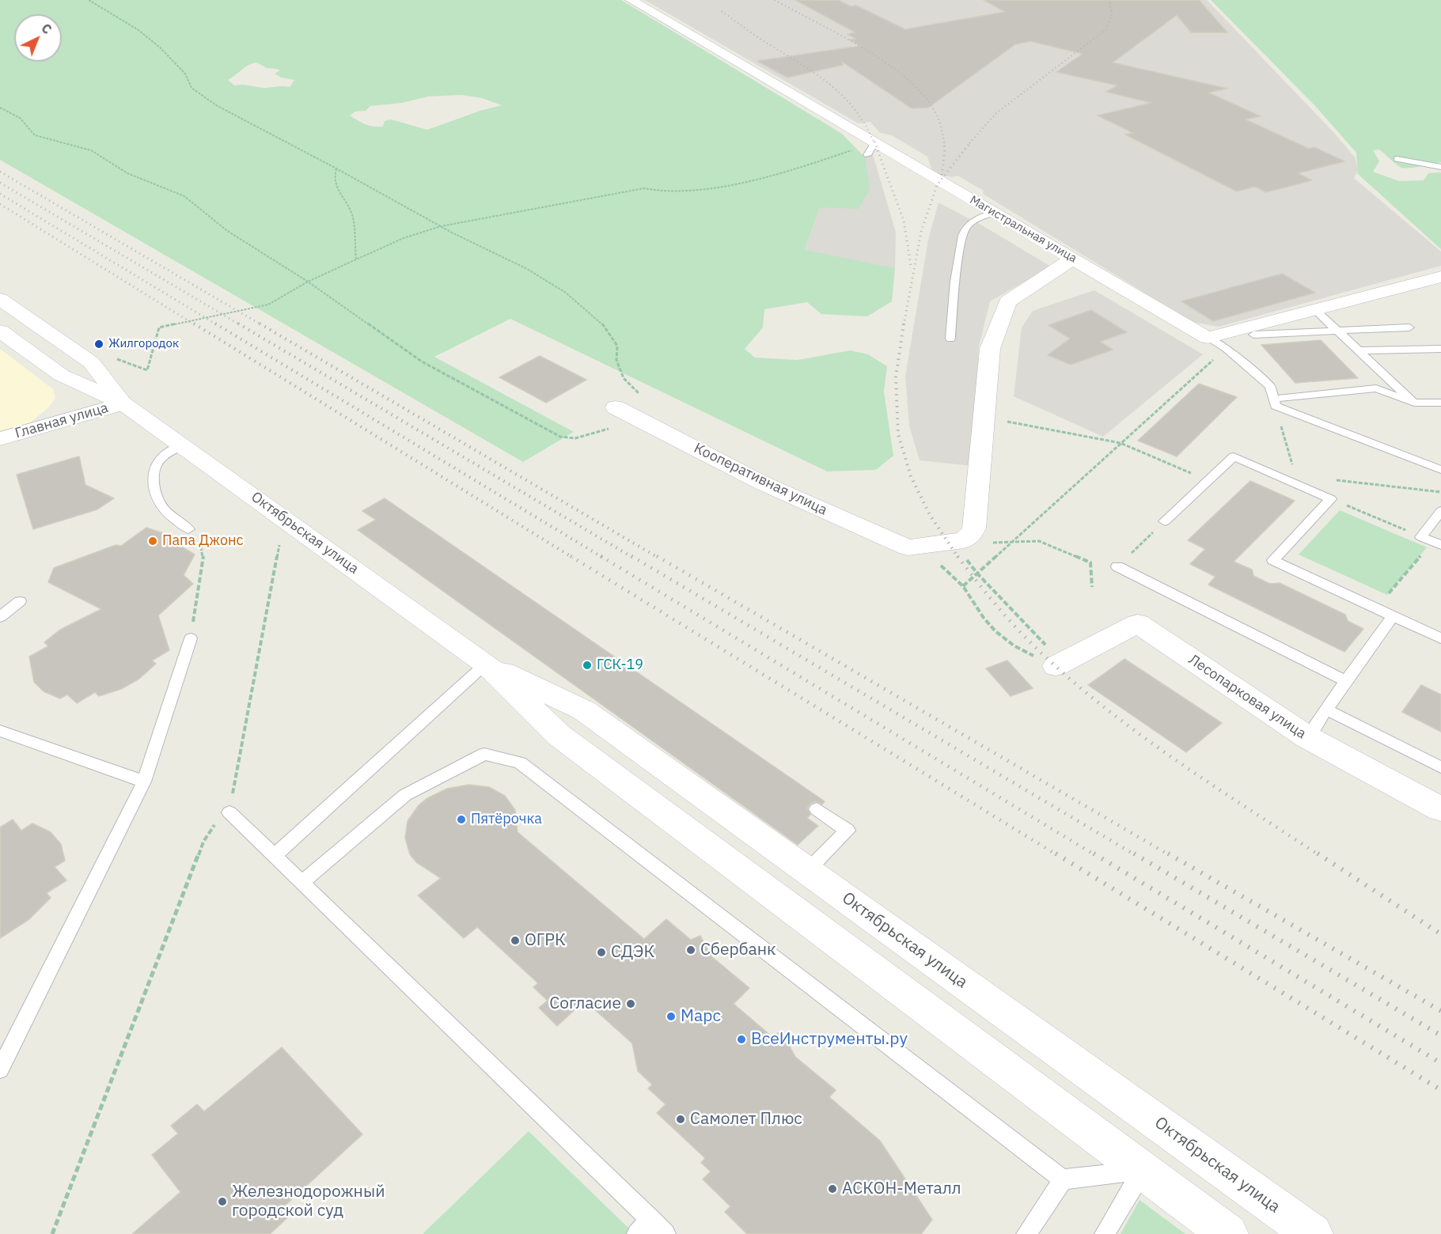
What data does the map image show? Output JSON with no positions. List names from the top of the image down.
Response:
{
  "streets": {
    "street": [
      "Магистральная улица",
      "Главная улица",
      "Кооперативная улица",
      "Октябрьская улица",
      "Лесопарковая улица"
    ]
  },
  "crossings": [
    ["Главная улица", "Октябрьская улица"]
  ],
  "places": [
    "Жилгородок",
    "Папа Джонс",
    "ГСК-19",
    "Пятёрочка",
    "ОГРК",
    "Сбербанк",
    "СДЭК",
    "Согласие",
    "Марс",
    "ВсеИнструменты.ру",
    "Самолет Плюс",
    "АСКОН-Металл",
    "Железнодорожный городской суд"
  ],
  "north": "top right"
}
